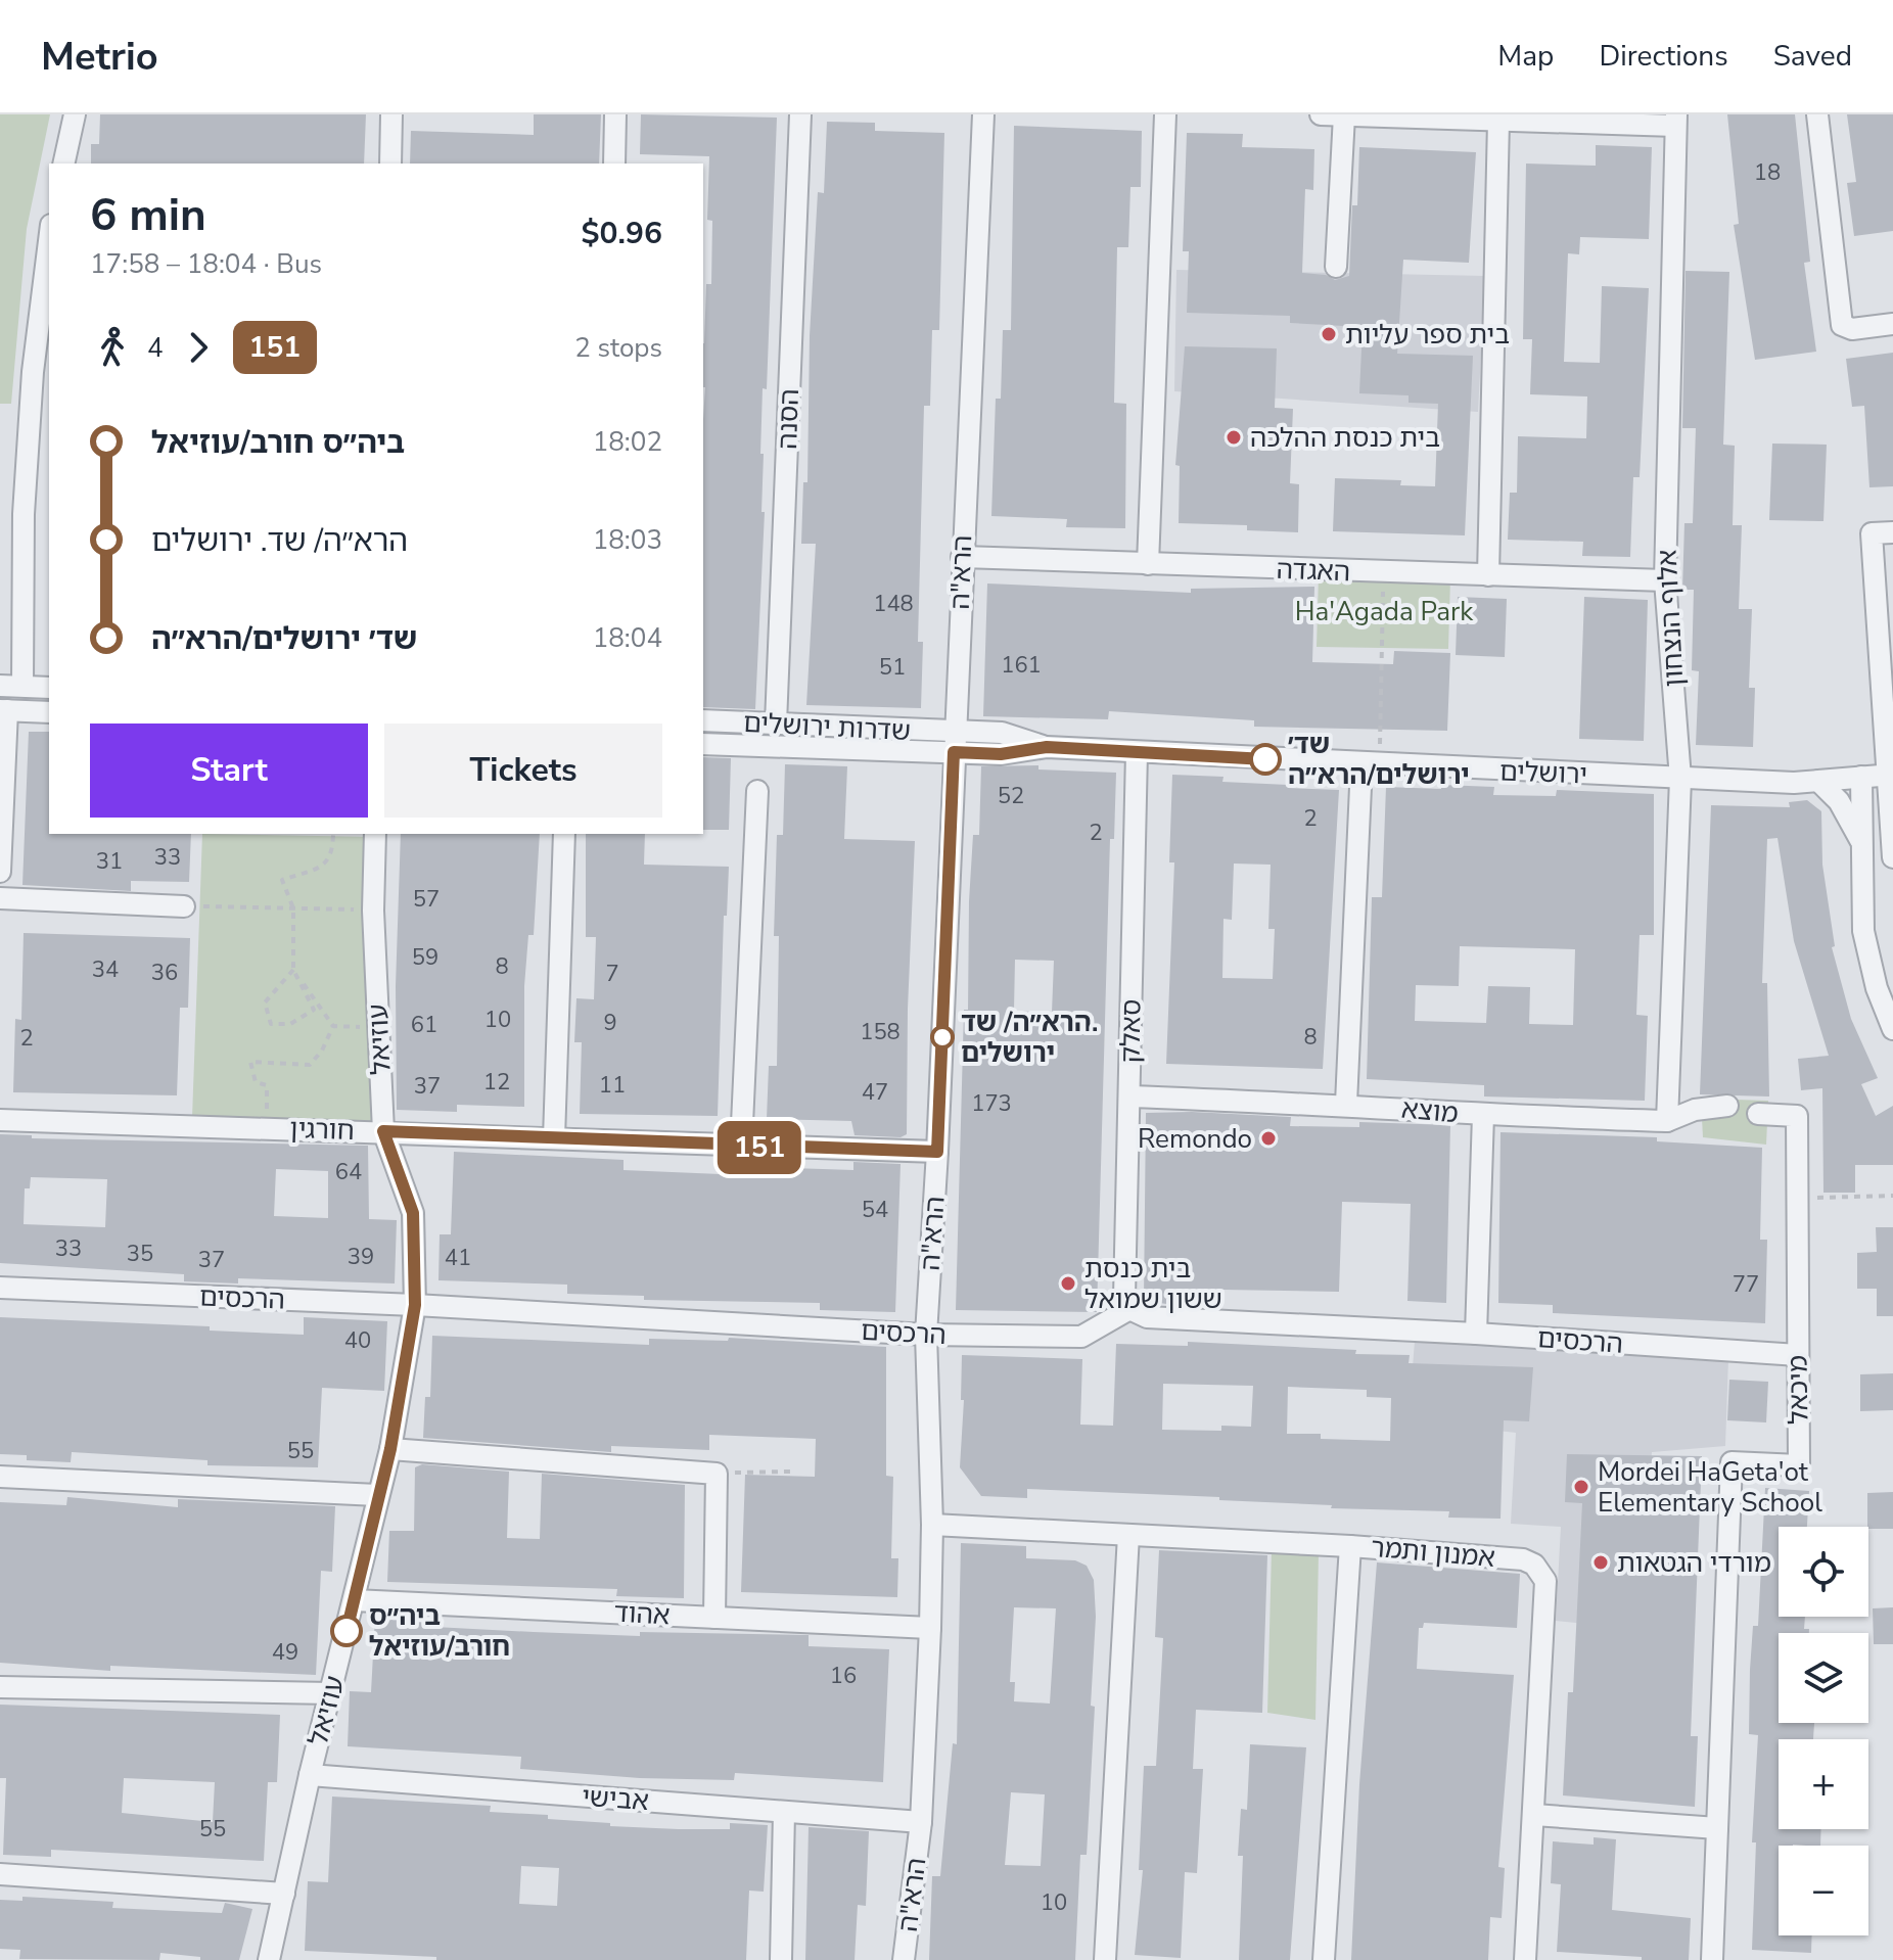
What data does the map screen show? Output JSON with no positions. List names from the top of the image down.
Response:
{
  "streets": {
    "street": [
      "הסנה",
      "האגדה",
      "הרא\"ה",
      "אלוף הנצחון",
      "שדרות ירושלים",
      "ירושלים",
      "סאלק",
      "עוזיאל",
      "מוצא",
      "חורגין",
      "הרכסים",
      "מיכאל",
      "אמנון ותמר",
      "אהוד",
      "אבישי"
    ]
  },
  "crossings": [
    ["הסנה", "שדרות ירושלים"],
    ["האגדה", "הרא\"ה"],
    ["האגדה", "אלוף הנצחון"],
    ["הרא\"ה", "שדרות ירושלים"],
    ["הרא\"ה", "חורגין"],
    ["הרא\"ה", "הרכסים"],
    ["הרא\"ה", "אמנון ותמר"],
    ["הרא\"ה", "אהוד"],
    ["הרא\"ה", "אבישי"],
    ["אלוף הנצחון", "ירושלים"],
    ["אלוף הנצחון", "מוצא"],
    ["שדרות ירושלים", "ירושלים"],
    ["ירושלים", "סאלק"],
    ["סאלק", "מוצא"],
    ["סאלק", "הרכסים"],
    ["עוזיאל", "חורגין"],
    ["עוזיאל", "הרכסים"],
    ["עוזיאל", "אהוד"],
    ["עוזיאל", "אבישי"],
    ["הרכסים", "מיכאל"]
  ],
  "parks": ["Ha'Agada Park"],
  "places": [
    "בית ספר עליות",
    "בית כנסת ההלכה",
    "שד׳ ירושלים/הרא״ה",
    "הרא״ה/ שד. ירושלים",
    "Remondo",
    "בית כנסת ששון שמואל",
    "Mordei HaGeta'ot Elementary School",
    "מורדי הגטאות",
    "ביה״ס חורב/עוזיאל"
  ],
  "lines": ["bus line 151"],
  "house_numbers": [
    "18",
    "148",
    "161",
    "51",
    "52",
    "2",
    "2",
    "33",
    "31",
    "57",
    "59",
    "8",
    "34",
    "36",
    "7",
    "10",
    "9",
    "61",
    "158",
    "8",
    "2",
    "12",
    "11",
    "37",
    "47",
    "173",
    "64",
    "54",
    "33",
    "35",
    "39",
    "41",
    "37",
    "77",
    "40",
    "55",
    "49",
    "16",
    "55",
    "10"
  ],
  "page": {
    "header": "Metrio",
    "nav": ["Map", "Directions", "Saved"],
    "on_map": "151",
    "heading": ["6 min", "17:58 – 18:04 · Bus", "$0.96"],
    "legs": ["4", "151", "2 stops"],
    "list": [
      {
        "name": "ביה״ס חורב/עוזיאל",
        "value": "18:02"
      },
      {
        "name": "הרא״ה/ שד. ירושלים",
        "value": "18:03"
      },
      {
        "name": "שד׳ ירושלים/הרא״ה",
        "value": "18:04"
      }
    ],
    "buttons": ["Start", "Tickets"],
    "map_buttons": ["+", "−"]
  }
}
